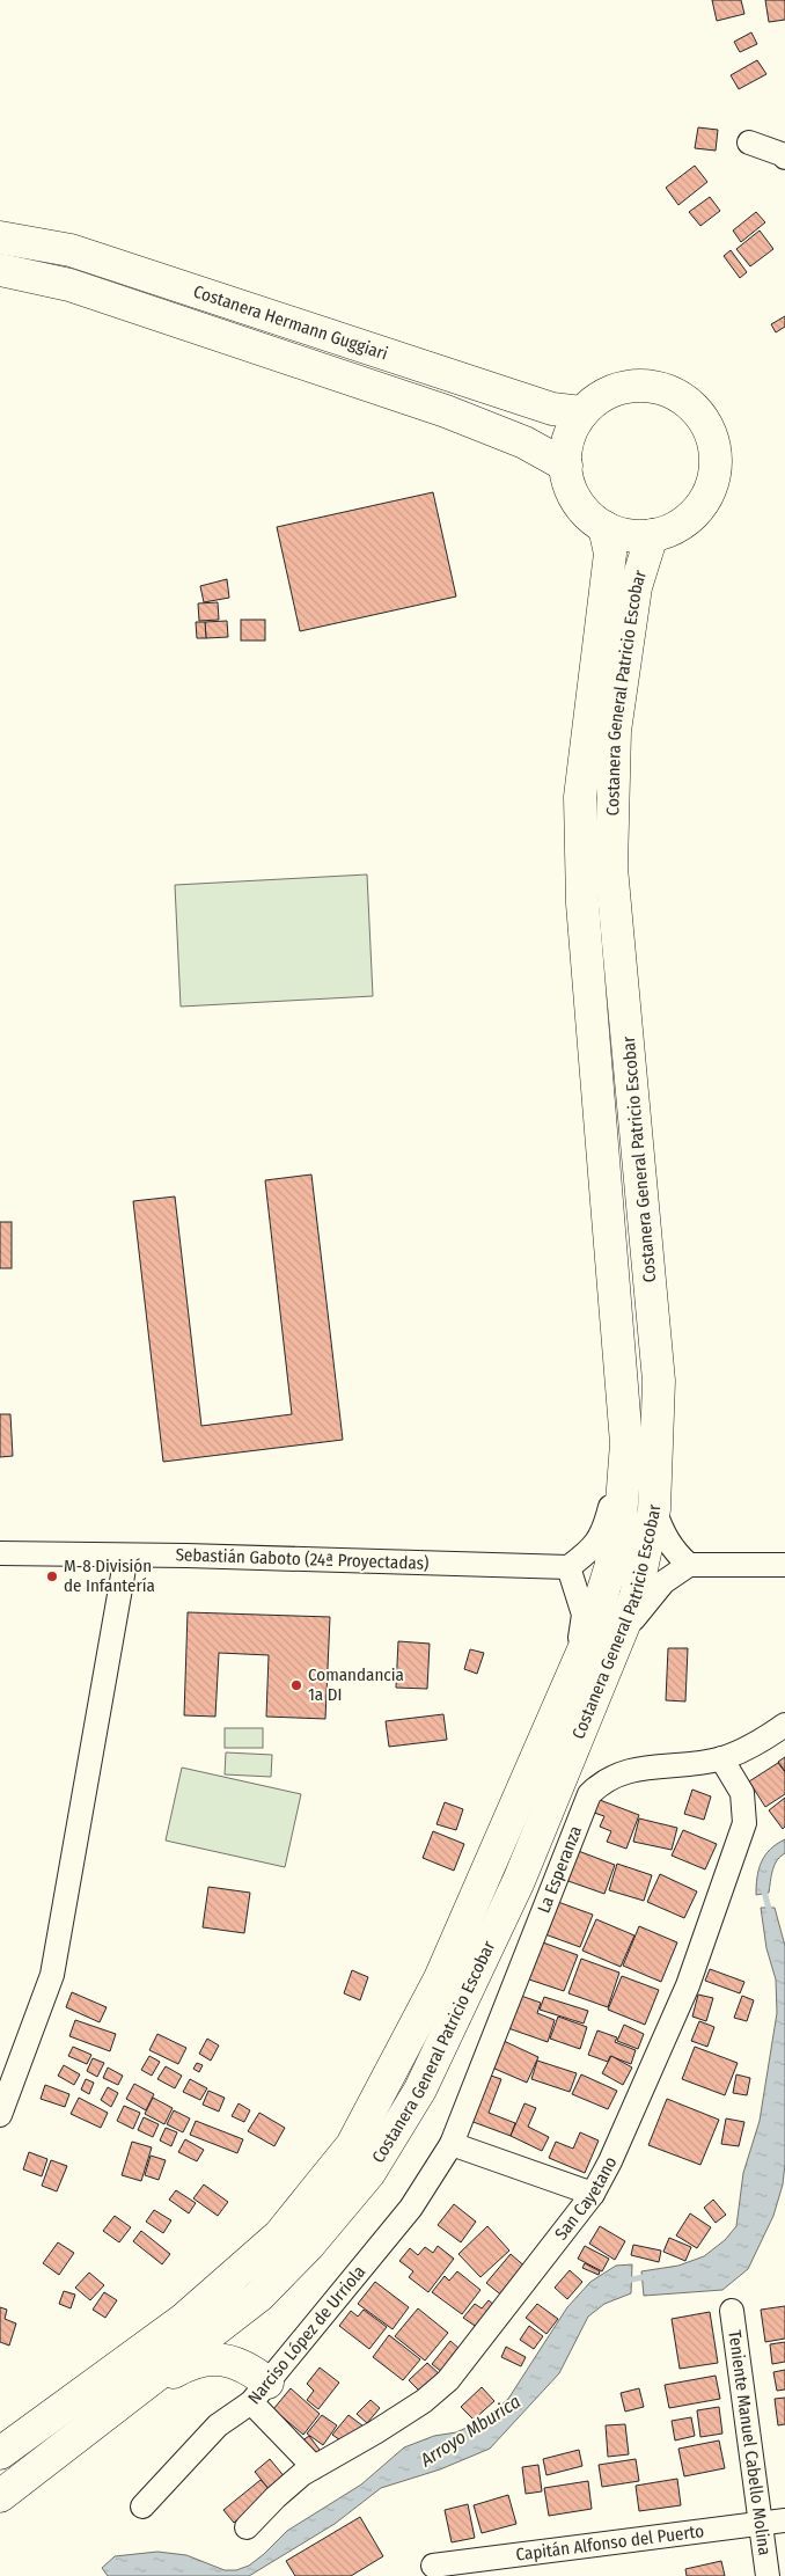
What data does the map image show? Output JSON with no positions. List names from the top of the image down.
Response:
{
  "streets": {
    "highway": ["Costanera Hermann Guggiari", "Costanera General Patricio Escobar"],
    "street": [
      "Sebastián Gaboto (24ª Proyectadas)",
      "La Esperanza",
      "San Cayetano",
      "Narciso López de Urriola",
      "Teniente Manuel Cabello Molina",
      "Capitán Alfonso del Puerto"
    ]
  },
  "crossings": [
    ["Costanera Hermann Guggiari", "Costanera General Patricio Escobar"],
    ["La Esperanza", "San Cayetano"],
    ["La Esperanza", "Narciso López de Urriola"],
    ["Teniente Manuel Cabello Molina", "Capitán Alfonso del Puerto"]
  ],
  "water": ["Arroyo Mburica"],
  "places": ["M-8 División de Infantería", "Comandancia 1a DI"]
}
